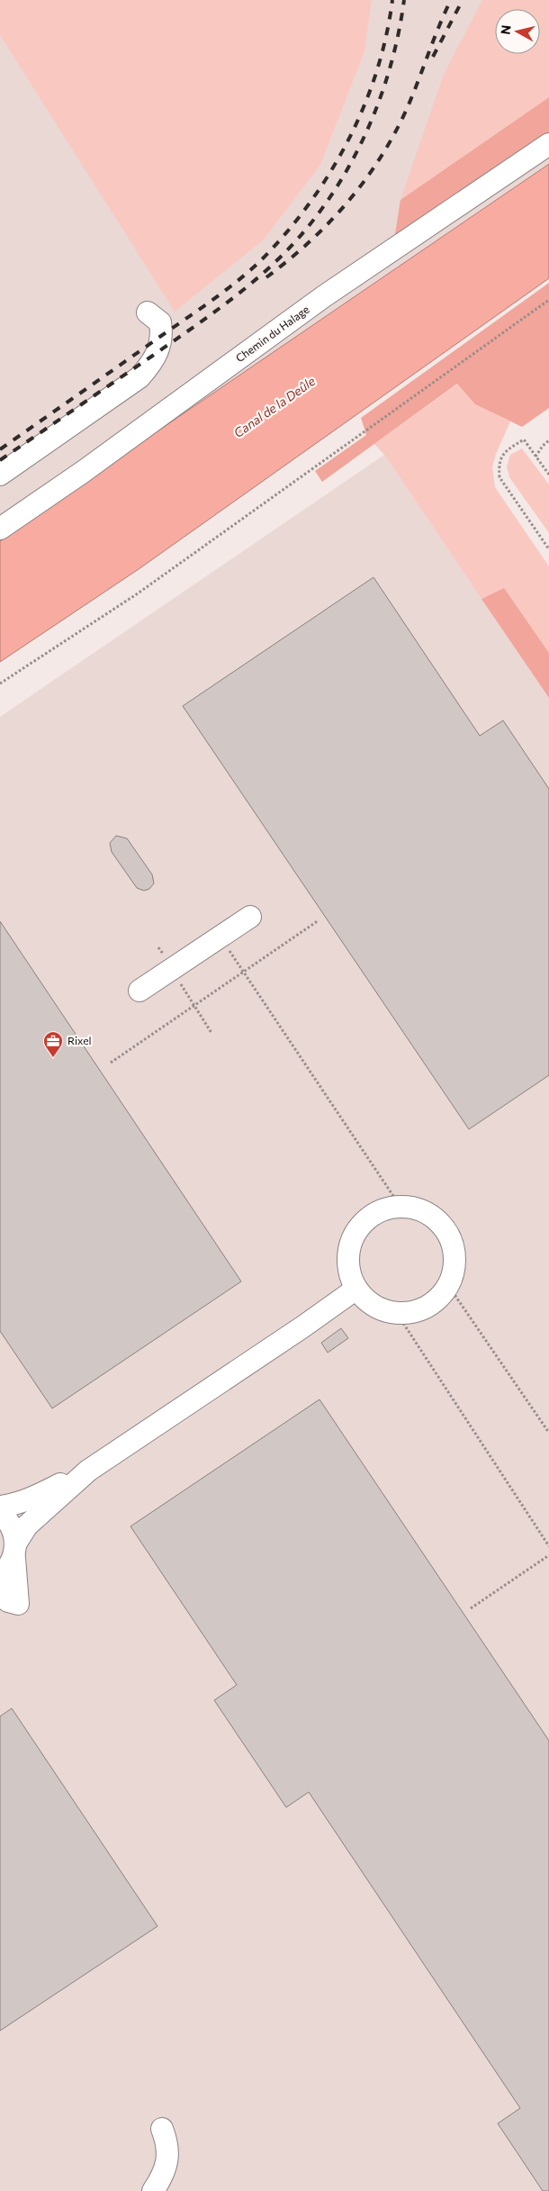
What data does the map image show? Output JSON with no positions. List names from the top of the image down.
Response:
{
  "streets": {
    "street": ["Chemin du Halage"]
  },
  "water": ["Canal de la Deûle"],
  "places": {
    "office": ["Rixel"]
  },
  "north": "left"
}
